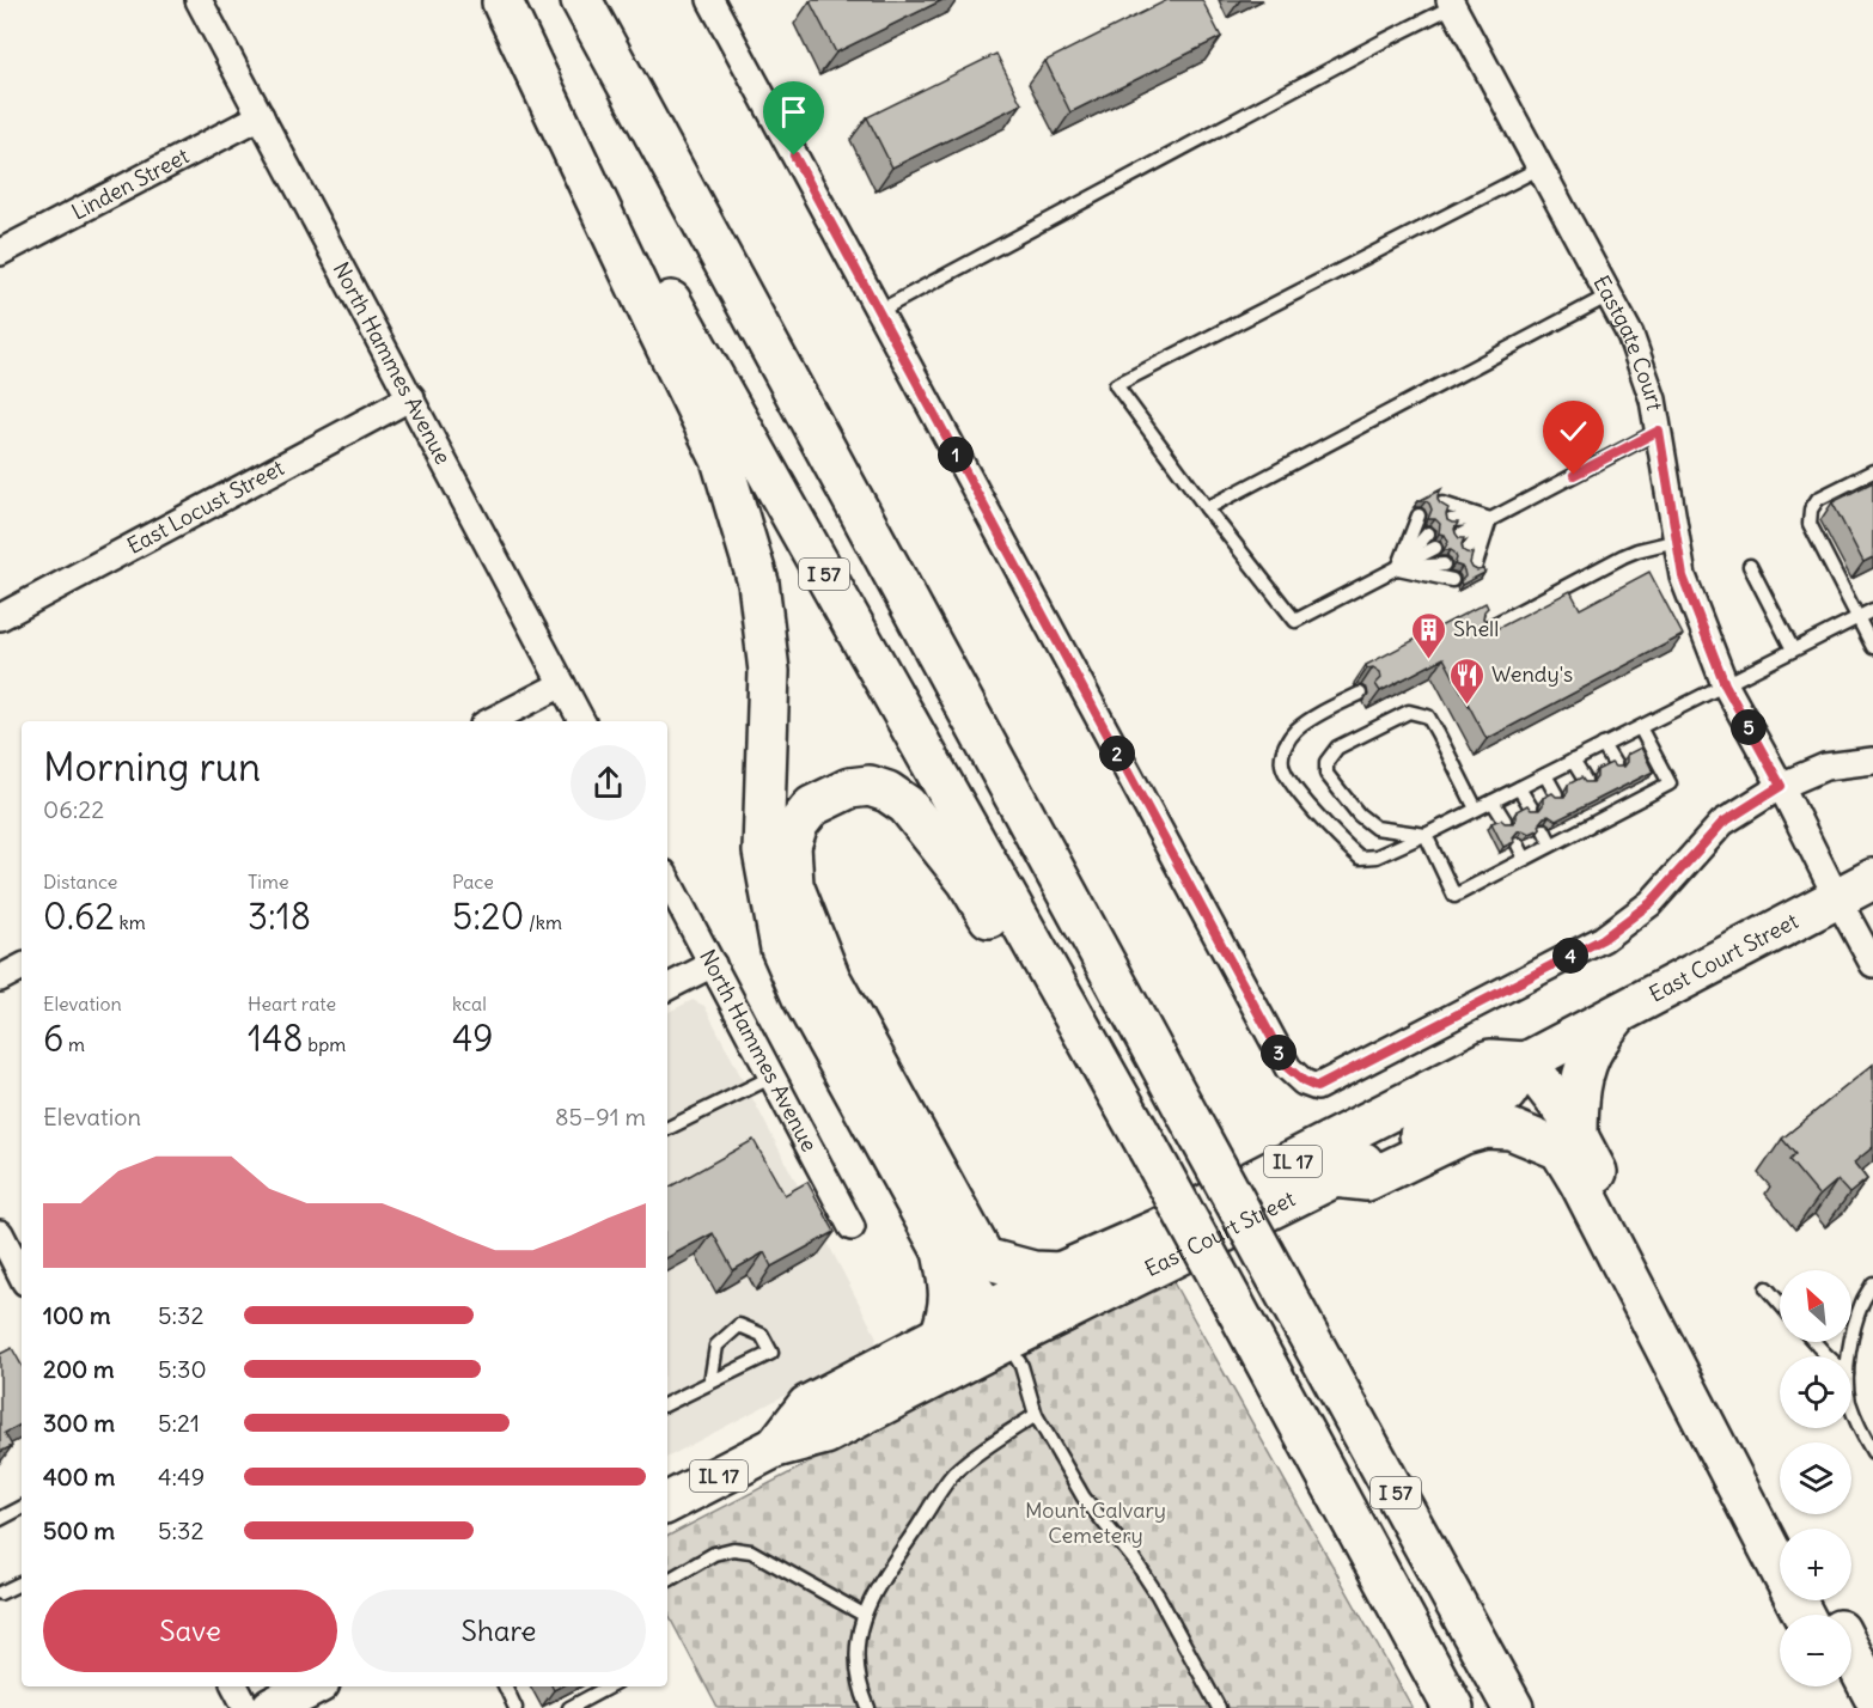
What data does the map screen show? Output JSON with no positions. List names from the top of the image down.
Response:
{
  "streets": {
    "main road": ["I 57", "East Court Street", "IL 17"],
    "street": [
      "Linden Street",
      "Eastgate Court",
      "North Hammes Avenue",
      "East Locust Street"
    ]
  },
  "crossings": [
    ["Linden Street", "North Hammes Avenue"],
    ["Eastgate Court", "East Court Street"],
    ["North Hammes Avenue", "East Locust Street"],
    ["East Court Street", "IL 17"]
  ],
  "parks": ["Mount Calvary Cemetery"],
  "places": {
    "building": ["Shell"],
    "restaurant": ["Wendy's"]
  },
  "north": "top left",
  "page": {
    "pins": [
      "1",
      "5",
      "2",
      "4",
      "3"
    ],
    "heading": ["Morning run", "06:22"],
    "stats": [
      ["Distance", "0.62 km"],
      ["Time", "3:18"],
      ["Pace", "5:20 /km"],
      ["Elevation", "6 m"],
      ["Heart rate", "148 bpm"],
      ["kcal", "49"]
    ],
    "chart": ["Elevation", "85–91 m"],
    "map_buttons": ["+", "−"],
    "list": [
      {
        "name": "100 m",
        "note": "5:32"
      },
      {
        "name": "200 m",
        "note": "5:30"
      },
      {
        "name": "300 m",
        "note": "5:21"
      },
      {
        "name": "400 m",
        "note": "4:49"
      },
      {
        "name": "500 m",
        "note": "5:32"
      }
    ],
    "buttons": ["Save", "Share"]
  }
}
